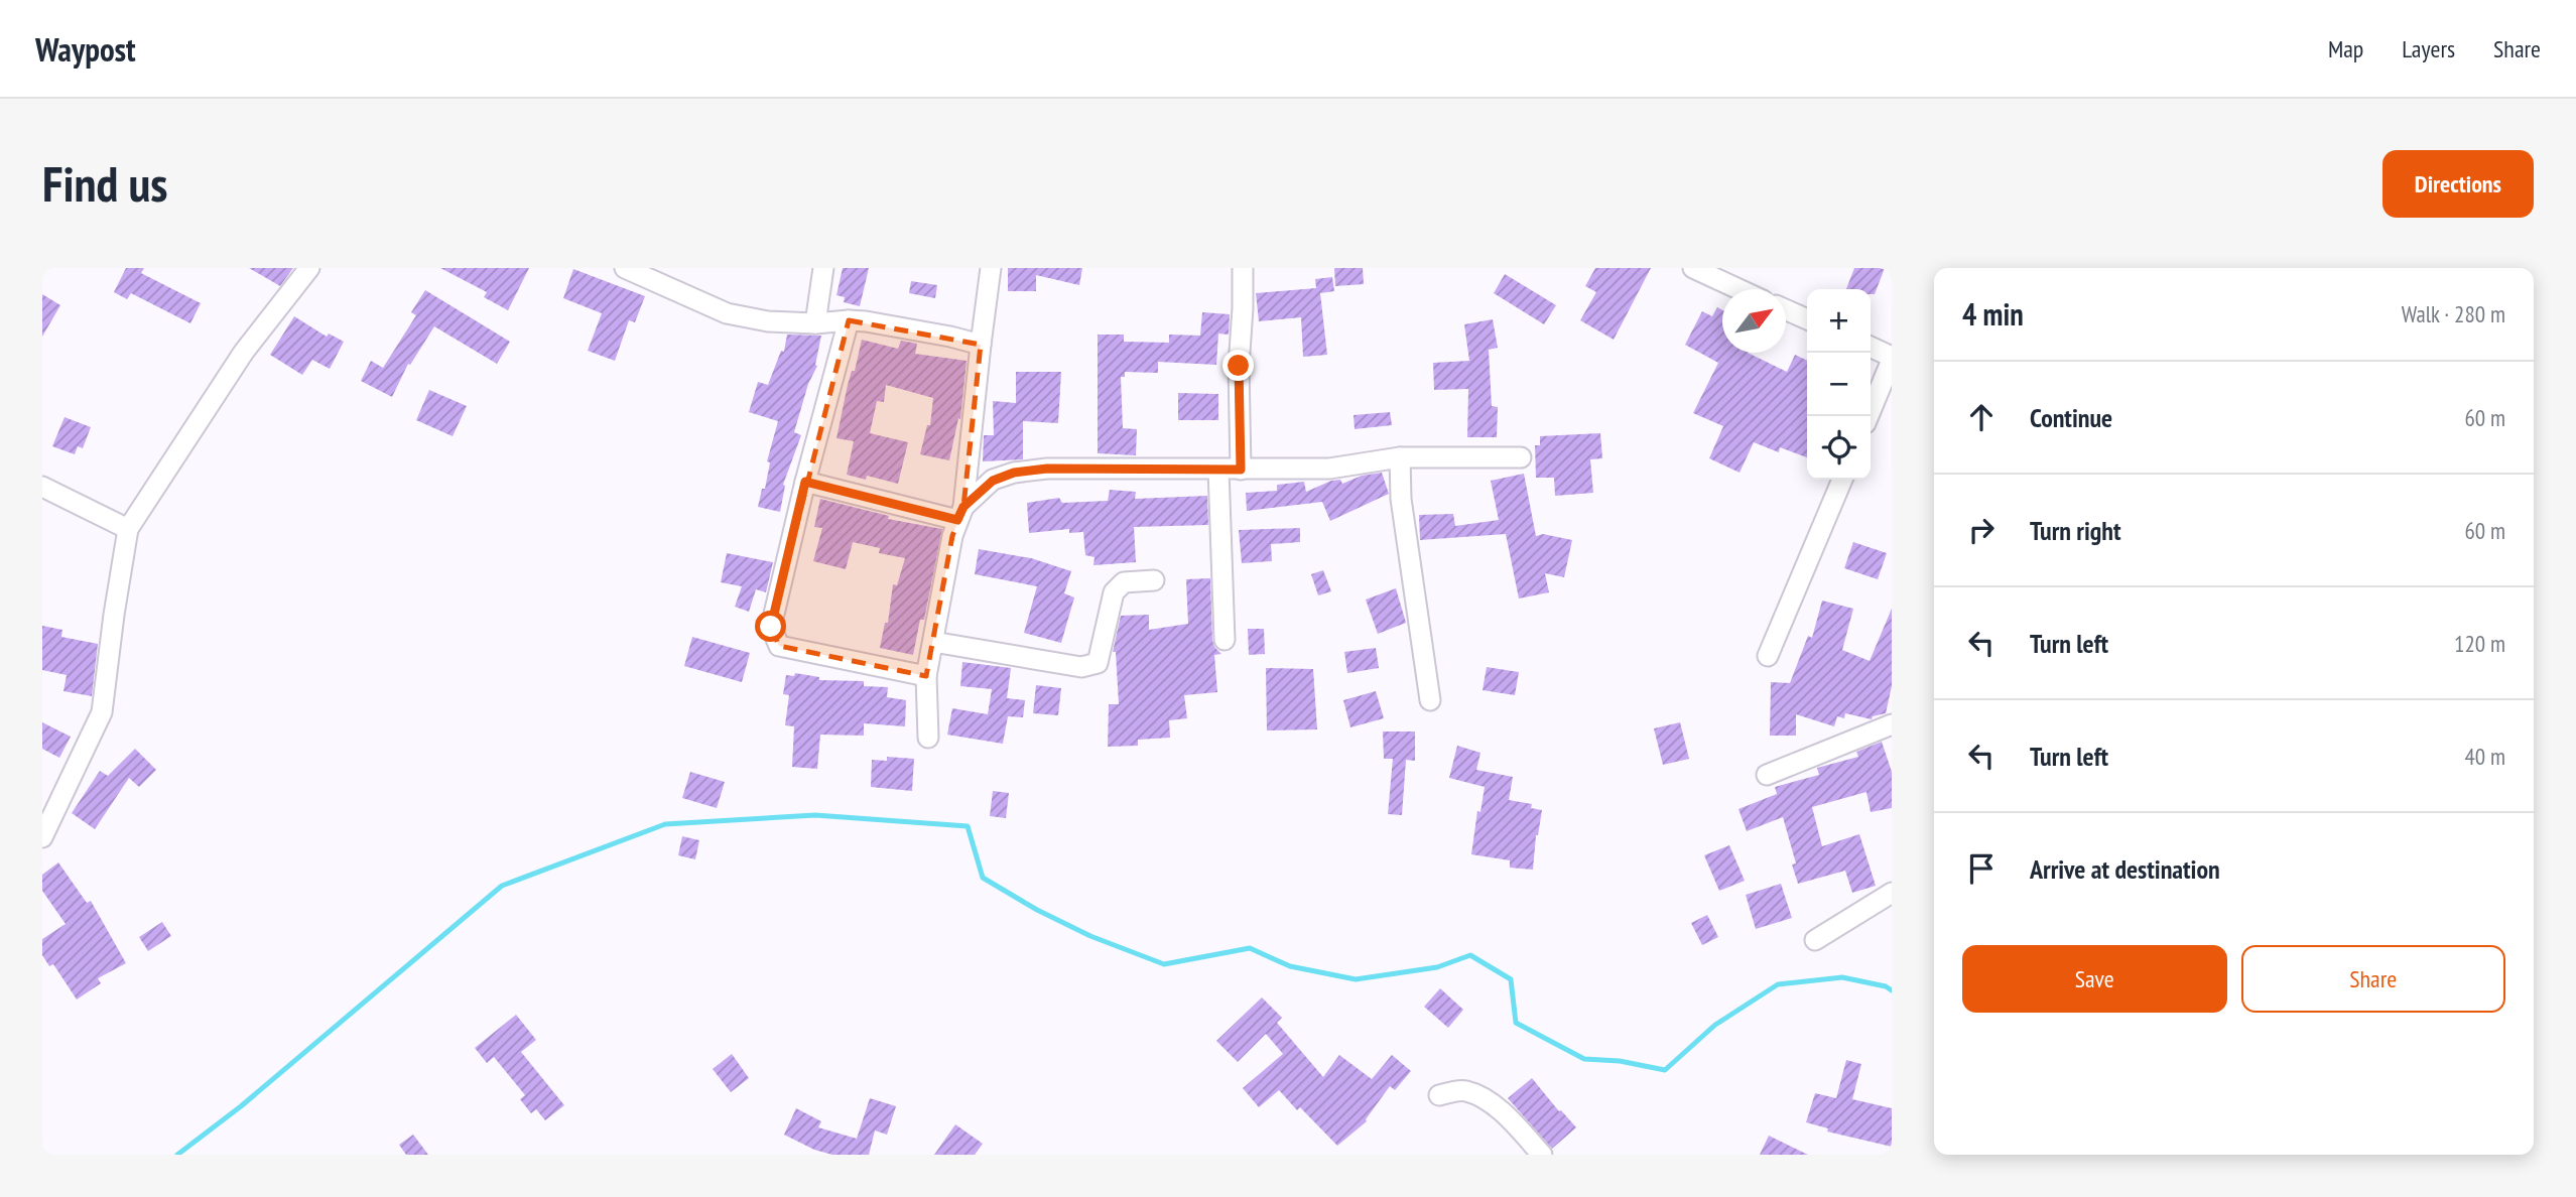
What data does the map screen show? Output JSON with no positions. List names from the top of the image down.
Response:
{
  "north": "top right",
  "page": {
    "header": "Waypost",
    "nav": ["Map", "Layers", "Share"],
    "buttons": [
      "Directions",
      ["Save", "Share"]
    ],
    "title": "Find us",
    "heading": ["4 min", "Walk · 280 m"],
    "map_buttons": ["+", "−"],
    "list": [
      ["Continue", "60 m"],
      ["Turn right", "60 m"],
      ["Turn left", "120 m"],
      ["Turn left", "40 m"],
      "Arrive at destination"
    ]
  }
}
